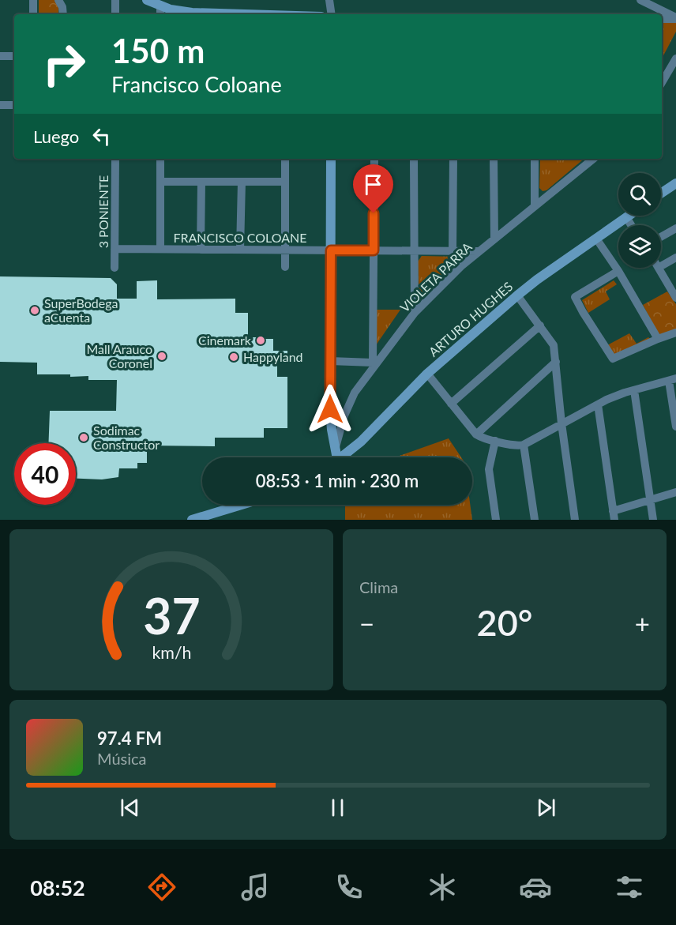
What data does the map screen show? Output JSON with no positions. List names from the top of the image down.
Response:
{
  "streets": {
    "street": [
      "3 PONIENTE",
      "FRANCISCO COLOANE",
      "VIOLETA PARRA",
      "ARTURO HUGHES"
    ]
  },
  "crossings": [
    ["3 PONIENTE", "FRANCISCO COLOANE"],
    ["FRANCISCO COLOANE", "VIOLETA PARRA"]
  ],
  "places": [
    "SuperBodega aCuenta",
    "Cinemark",
    "Mall Arauco Coronel",
    "Happyland",
    "Sodimac Constructor"
  ],
  "page": {
    "turn": ["150 m", "Francisco Coloane"],
    "then": "Luego",
    "limit": "40",
    "trip": "08:53 · 1 min · 230 m",
    "tile": "Clima",
    "heat": ["−", "20°", "+"],
    "song": ["97.4 FM", "Música"],
    "tabs": "08:52",
    "gauge": ["37", "km/h"]
  }
}
